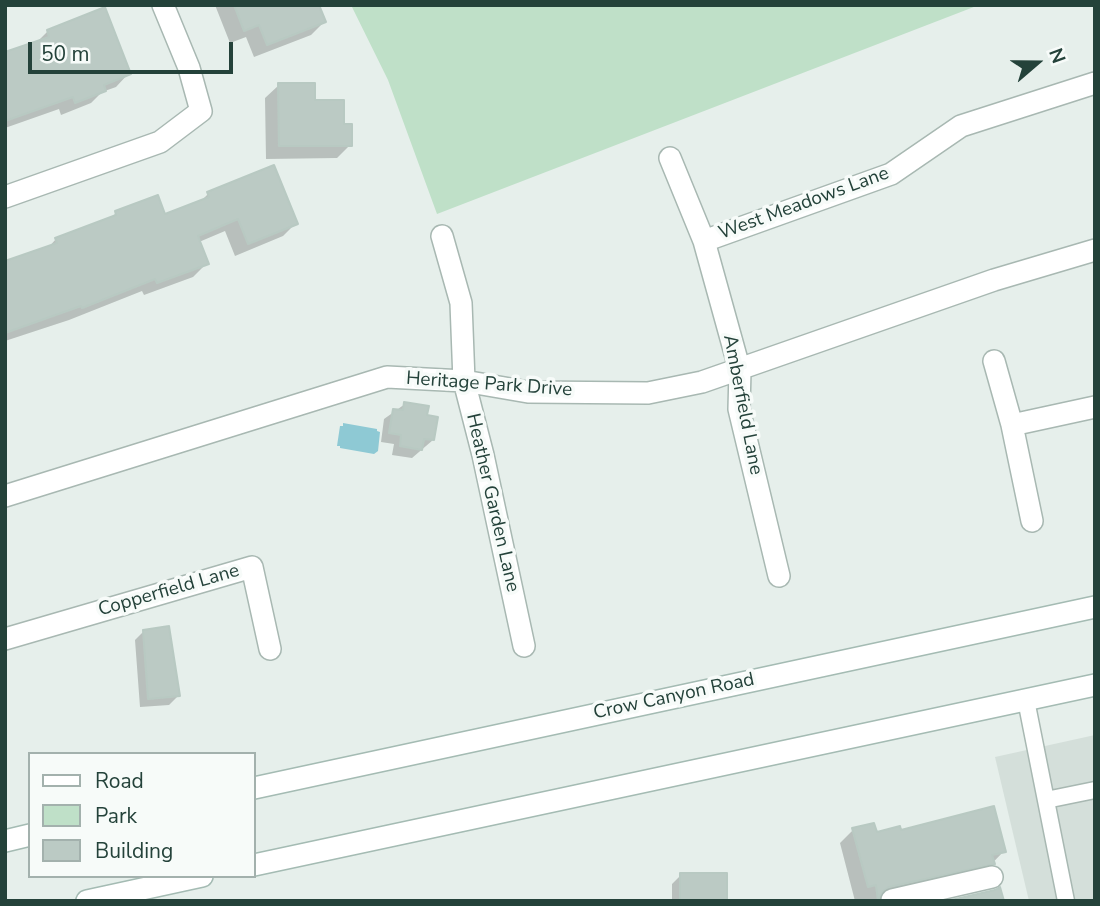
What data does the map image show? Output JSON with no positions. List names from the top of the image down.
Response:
{
  "streets": {
    "street": [
      "West Meadows Lane",
      "Heritage Park Drive",
      "Amberfield Lane",
      "Heather Garden Lane",
      "Copperfield Lane",
      "Crow Canyon Road"
    ]
  },
  "crossings": [
    ["West Meadows Lane", "Amberfield Lane"],
    ["Heritage Park Drive", "Amberfield Lane"],
    ["Heritage Park Drive", "Heather Garden Lane"]
  ],
  "legend": ["Road", "Park", "Building"],
  "scale_bar": "50 m",
  "north": "right"
}
